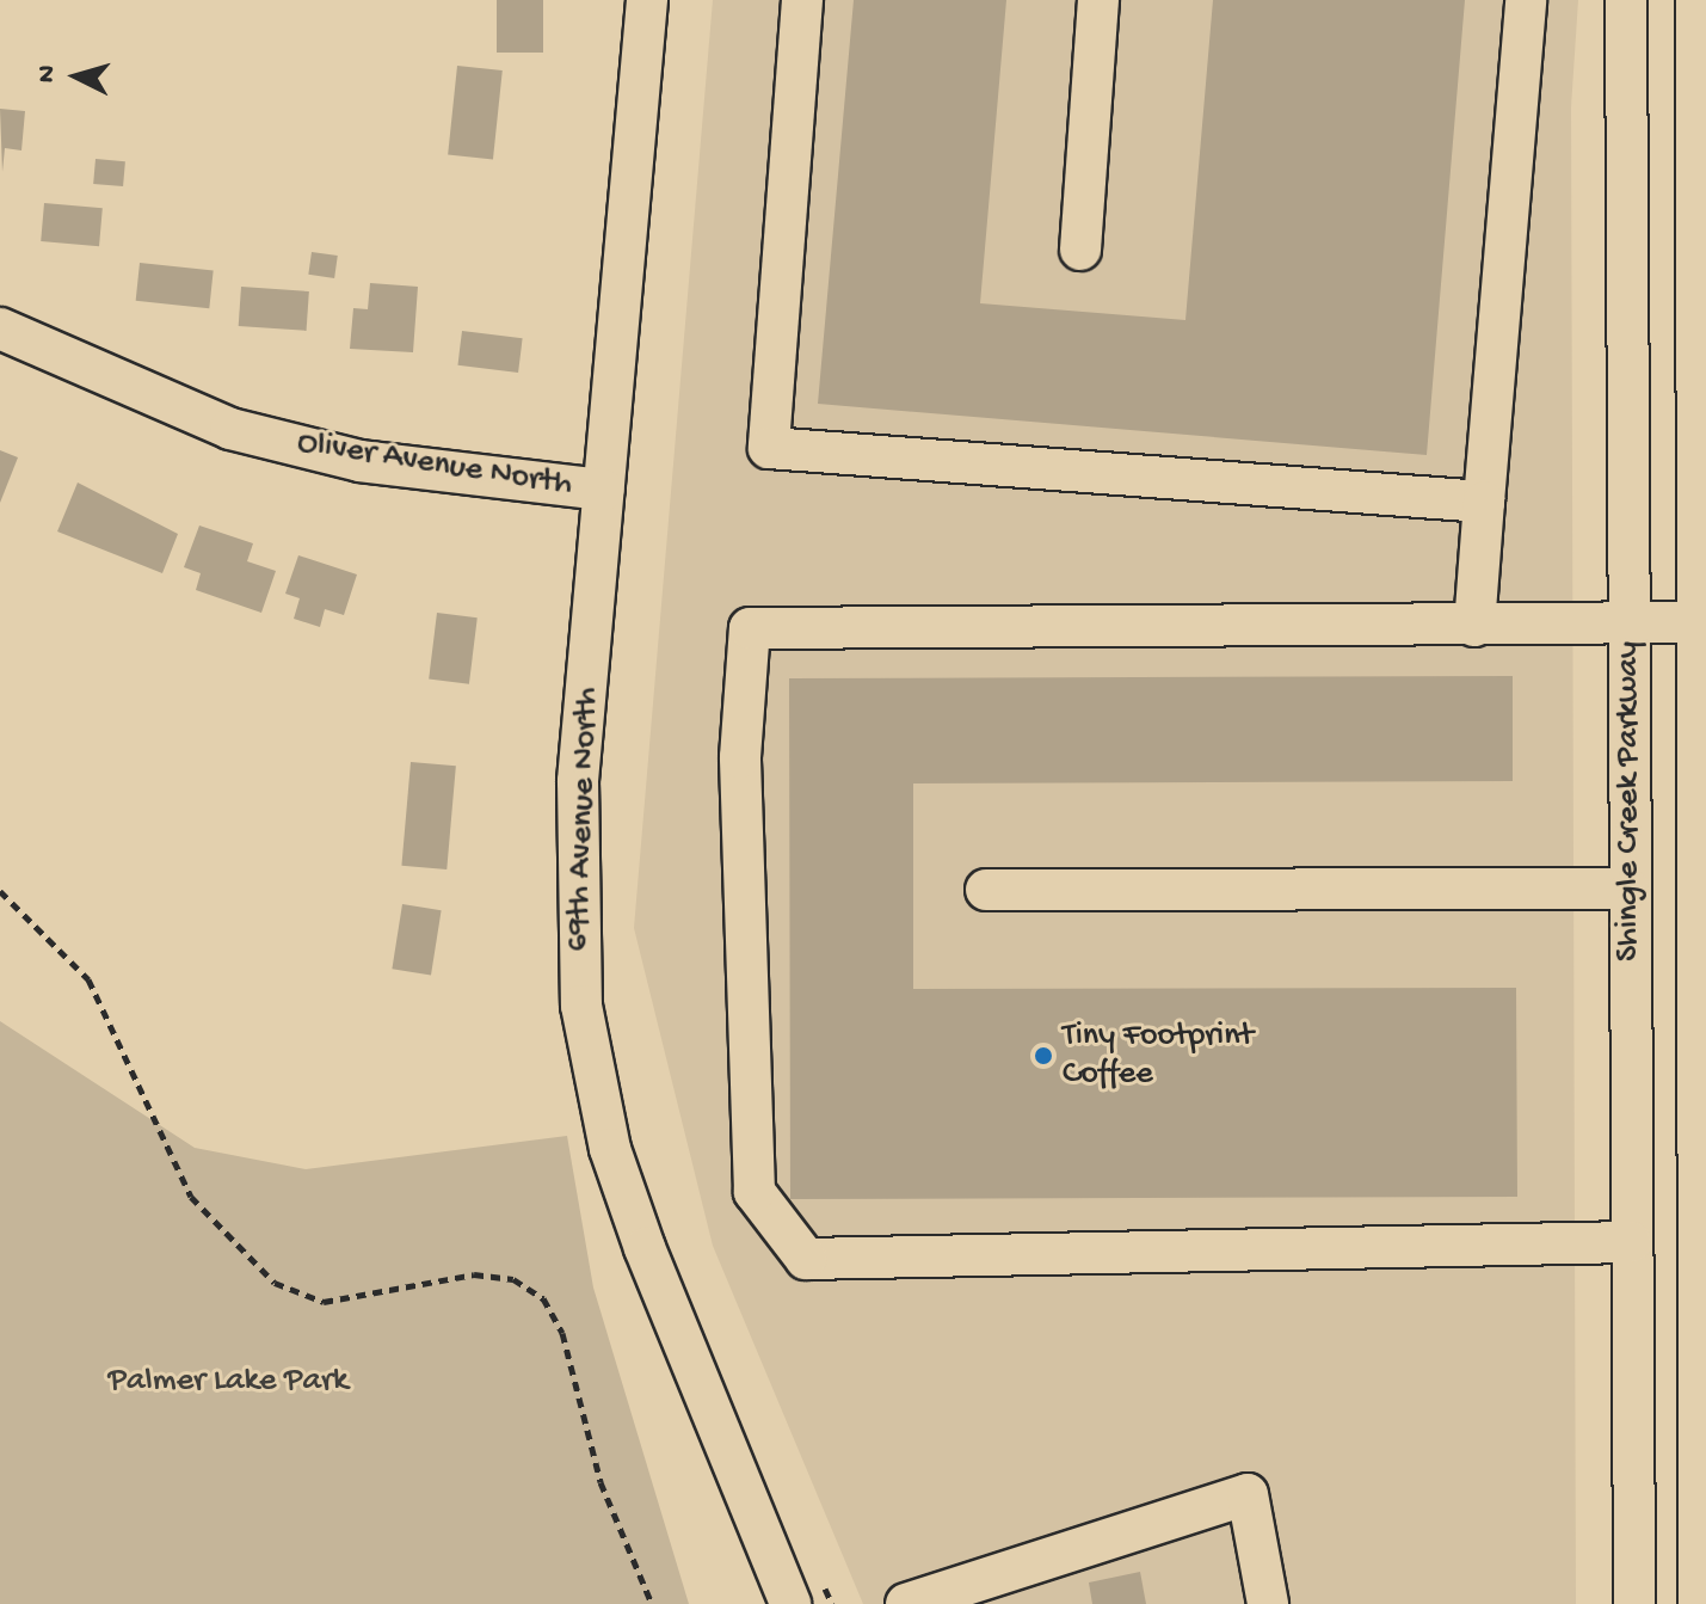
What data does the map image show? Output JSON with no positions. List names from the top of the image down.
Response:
{
  "streets": {
    "street": ["Oliver Avenue North", "Shingle Creek Parkway", "69th Avenue North"]
  },
  "crossings": [
    ["Oliver Avenue North", "69th Avenue North"]
  ],
  "parks": ["Palmer Lake Park"],
  "places": ["Tiny Footprint Coffee"],
  "north": "left"
}
